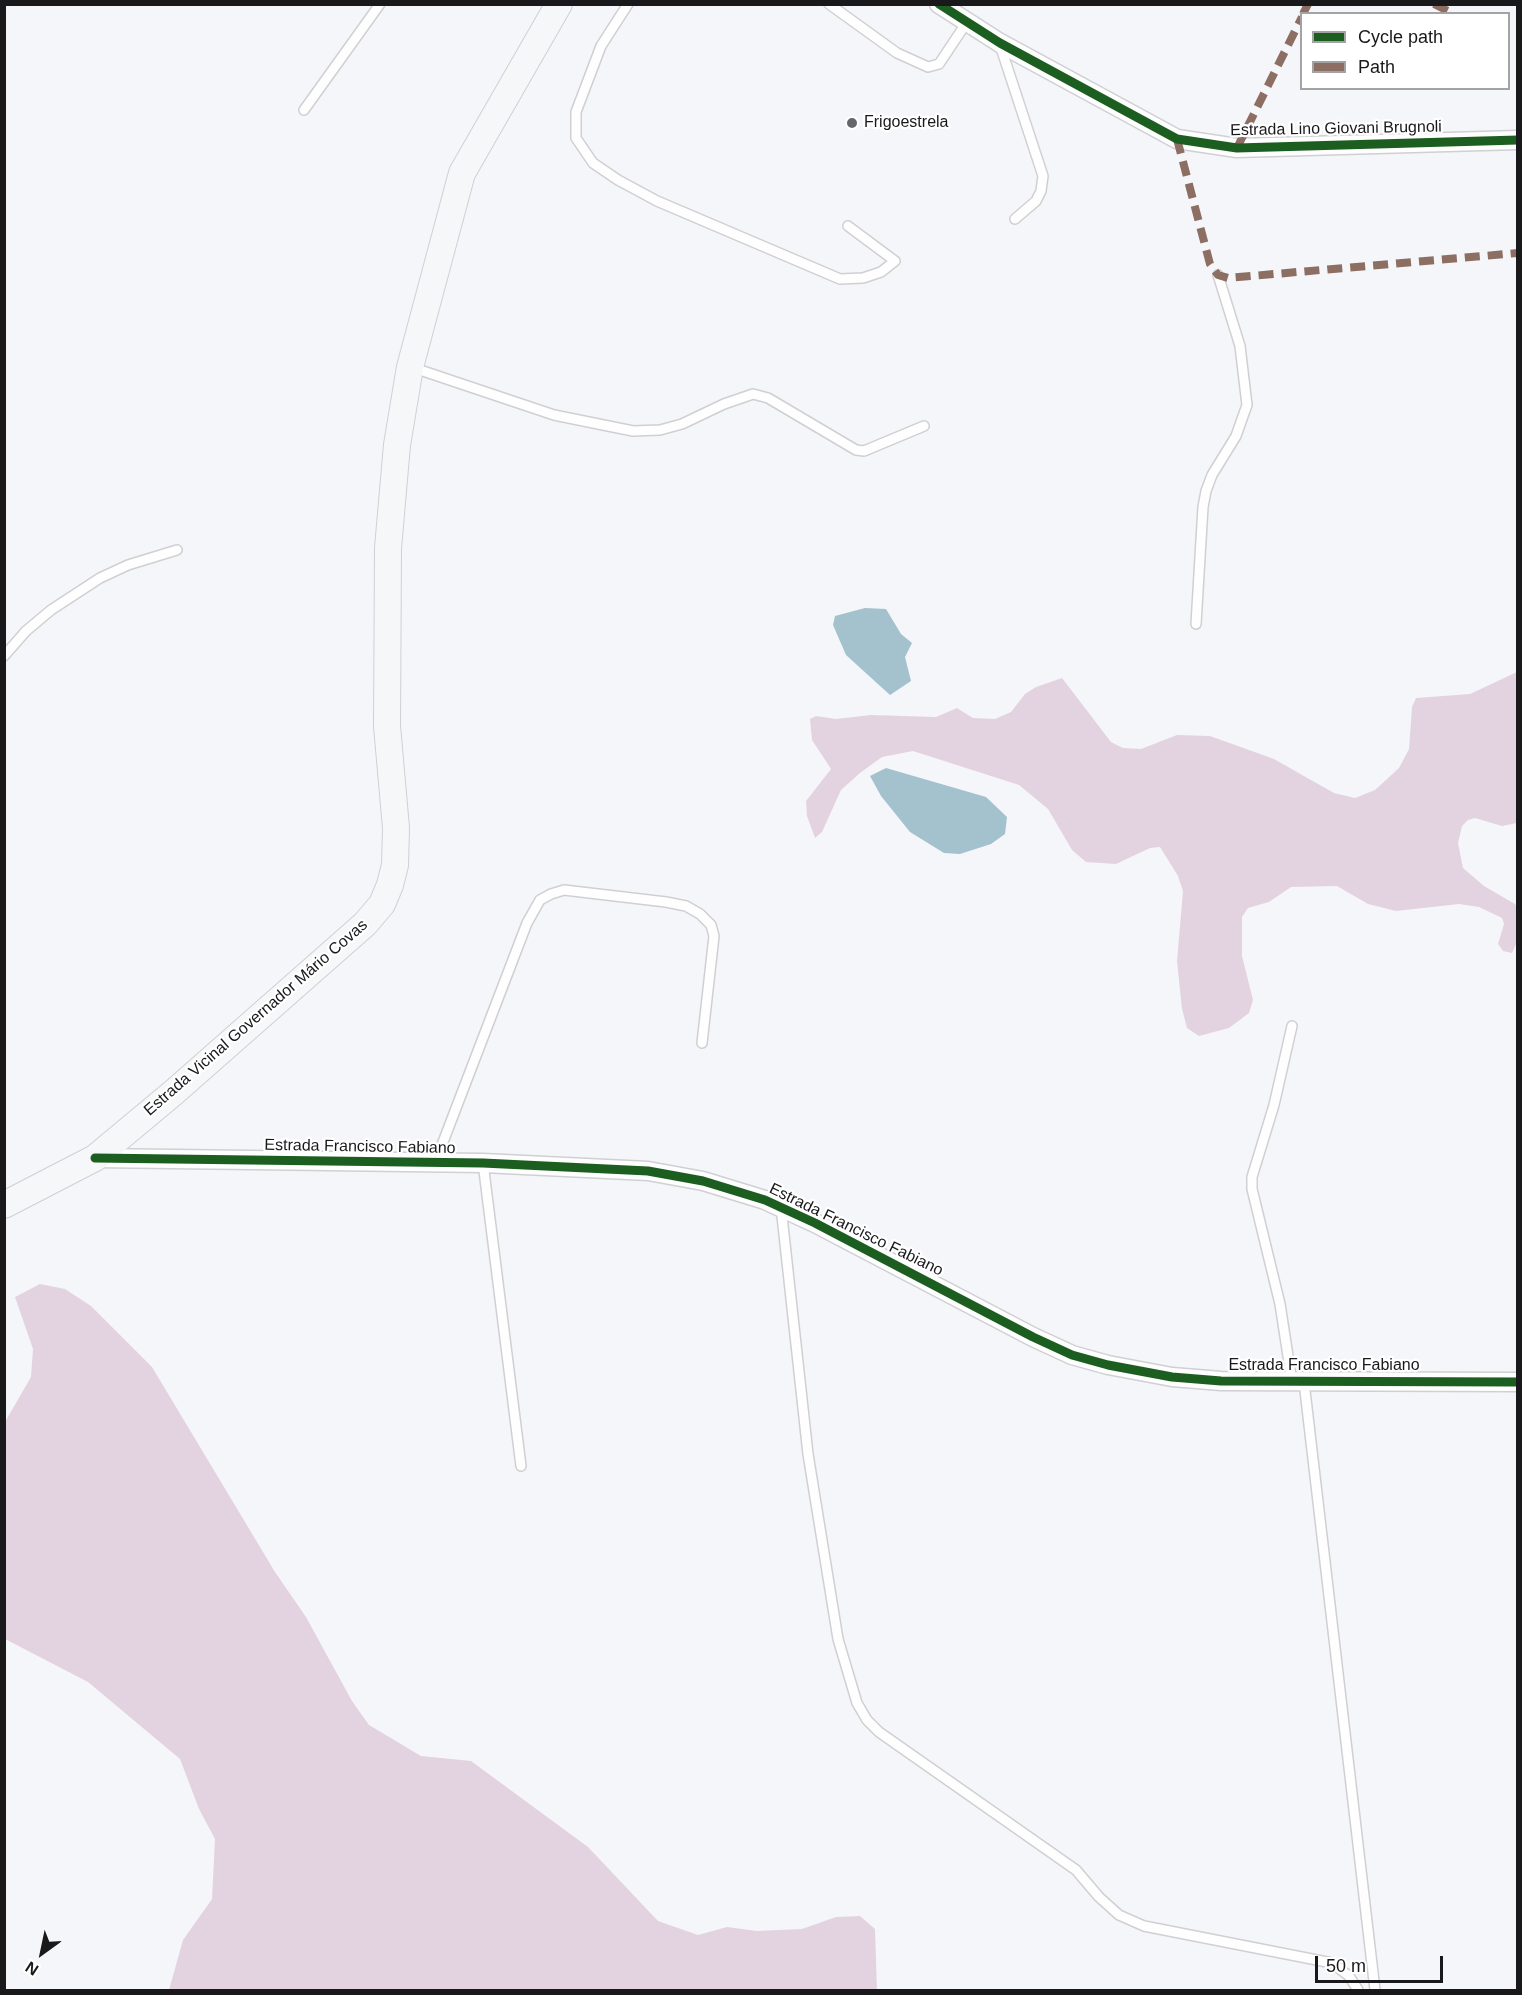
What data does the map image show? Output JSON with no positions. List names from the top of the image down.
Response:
{
  "streets": {
    "main road": ["Estrada Vicinal Governador Mário Covas"],
    "street": ["Estrada Lino Giovani Brugnoli", "Estrada Francisco Fabiano"]
  },
  "crossings": [
    ["Estrada Vicinal Governador Mário Covas", "Estrada Francisco Fabiano"]
  ],
  "places": ["Frigoestrela"],
  "legend": ["Cycle path", "Path"],
  "scale_bar": "50 m",
  "north": "bottom left"
}
